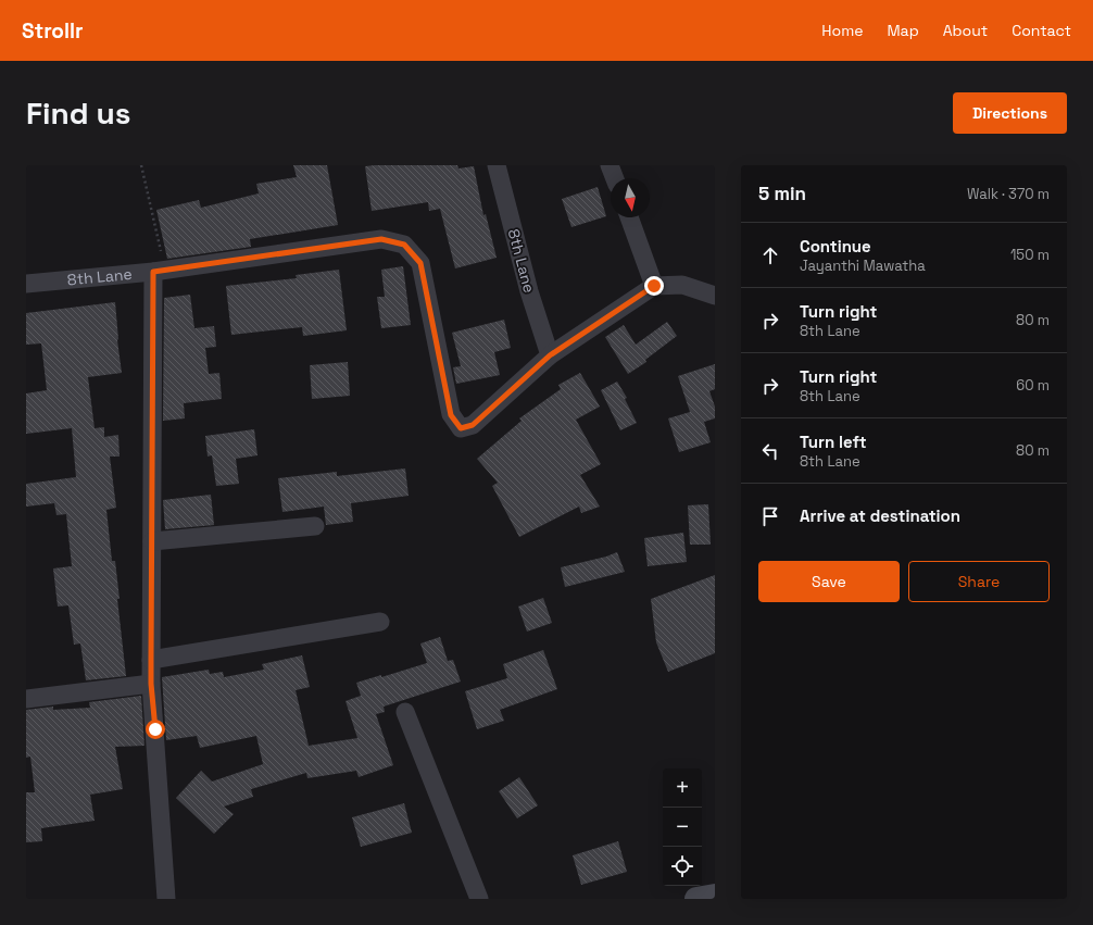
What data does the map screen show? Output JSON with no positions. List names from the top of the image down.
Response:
{
  "streets": {
    "street": ["8th Lane"]
  },
  "north": "bottom",
  "page": {
    "header": "Strollr",
    "nav": [
      "Home",
      "Map",
      "About",
      "Contact"
    ],
    "buttons": [
      "Directions",
      ["Save", "Share"]
    ],
    "title": "Find us",
    "heading": ["5 min", "Walk · 370 m"],
    "list": [
      ["Continue", "Jayanthi Mawatha", "150 m"],
      ["Turn right", "8th Lane", "80 m"],
      ["Turn right", "8th Lane", "60 m"],
      ["Turn left", "8th Lane", "80 m"],
      "Arrive at destination"
    ],
    "map_buttons": ["+", "−"]
  }
}
